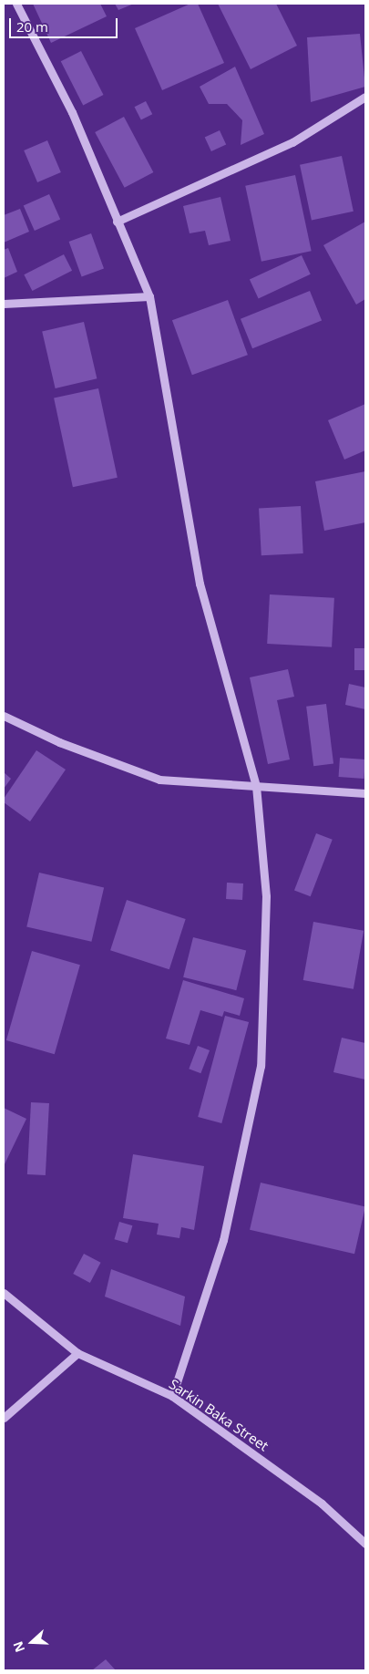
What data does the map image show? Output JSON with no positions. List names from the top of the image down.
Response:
{
  "streets": {
    "street": ["Sarkin Baka Street"]
  },
  "scale_bar": "20 m",
  "north": "left"
}
